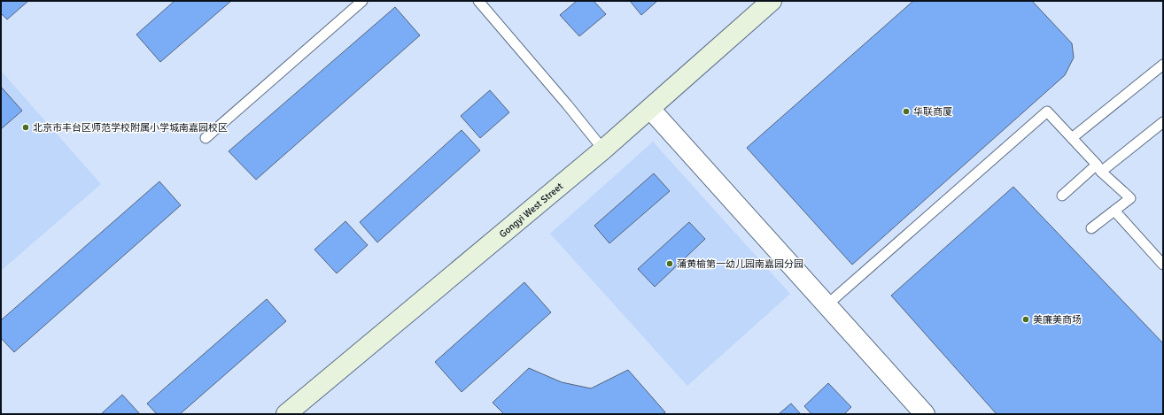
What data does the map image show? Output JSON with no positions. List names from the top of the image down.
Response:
{
  "streets": {
    "street": ["Gongyi West Street"]
  },
  "places": [
    "华联商厦",
    "北京市丰台区师范学校附属小学城南嘉园校区",
    "蒲黄榆第一幼儿园南嘉园分园",
    "美廉美商场"
  ]
}
